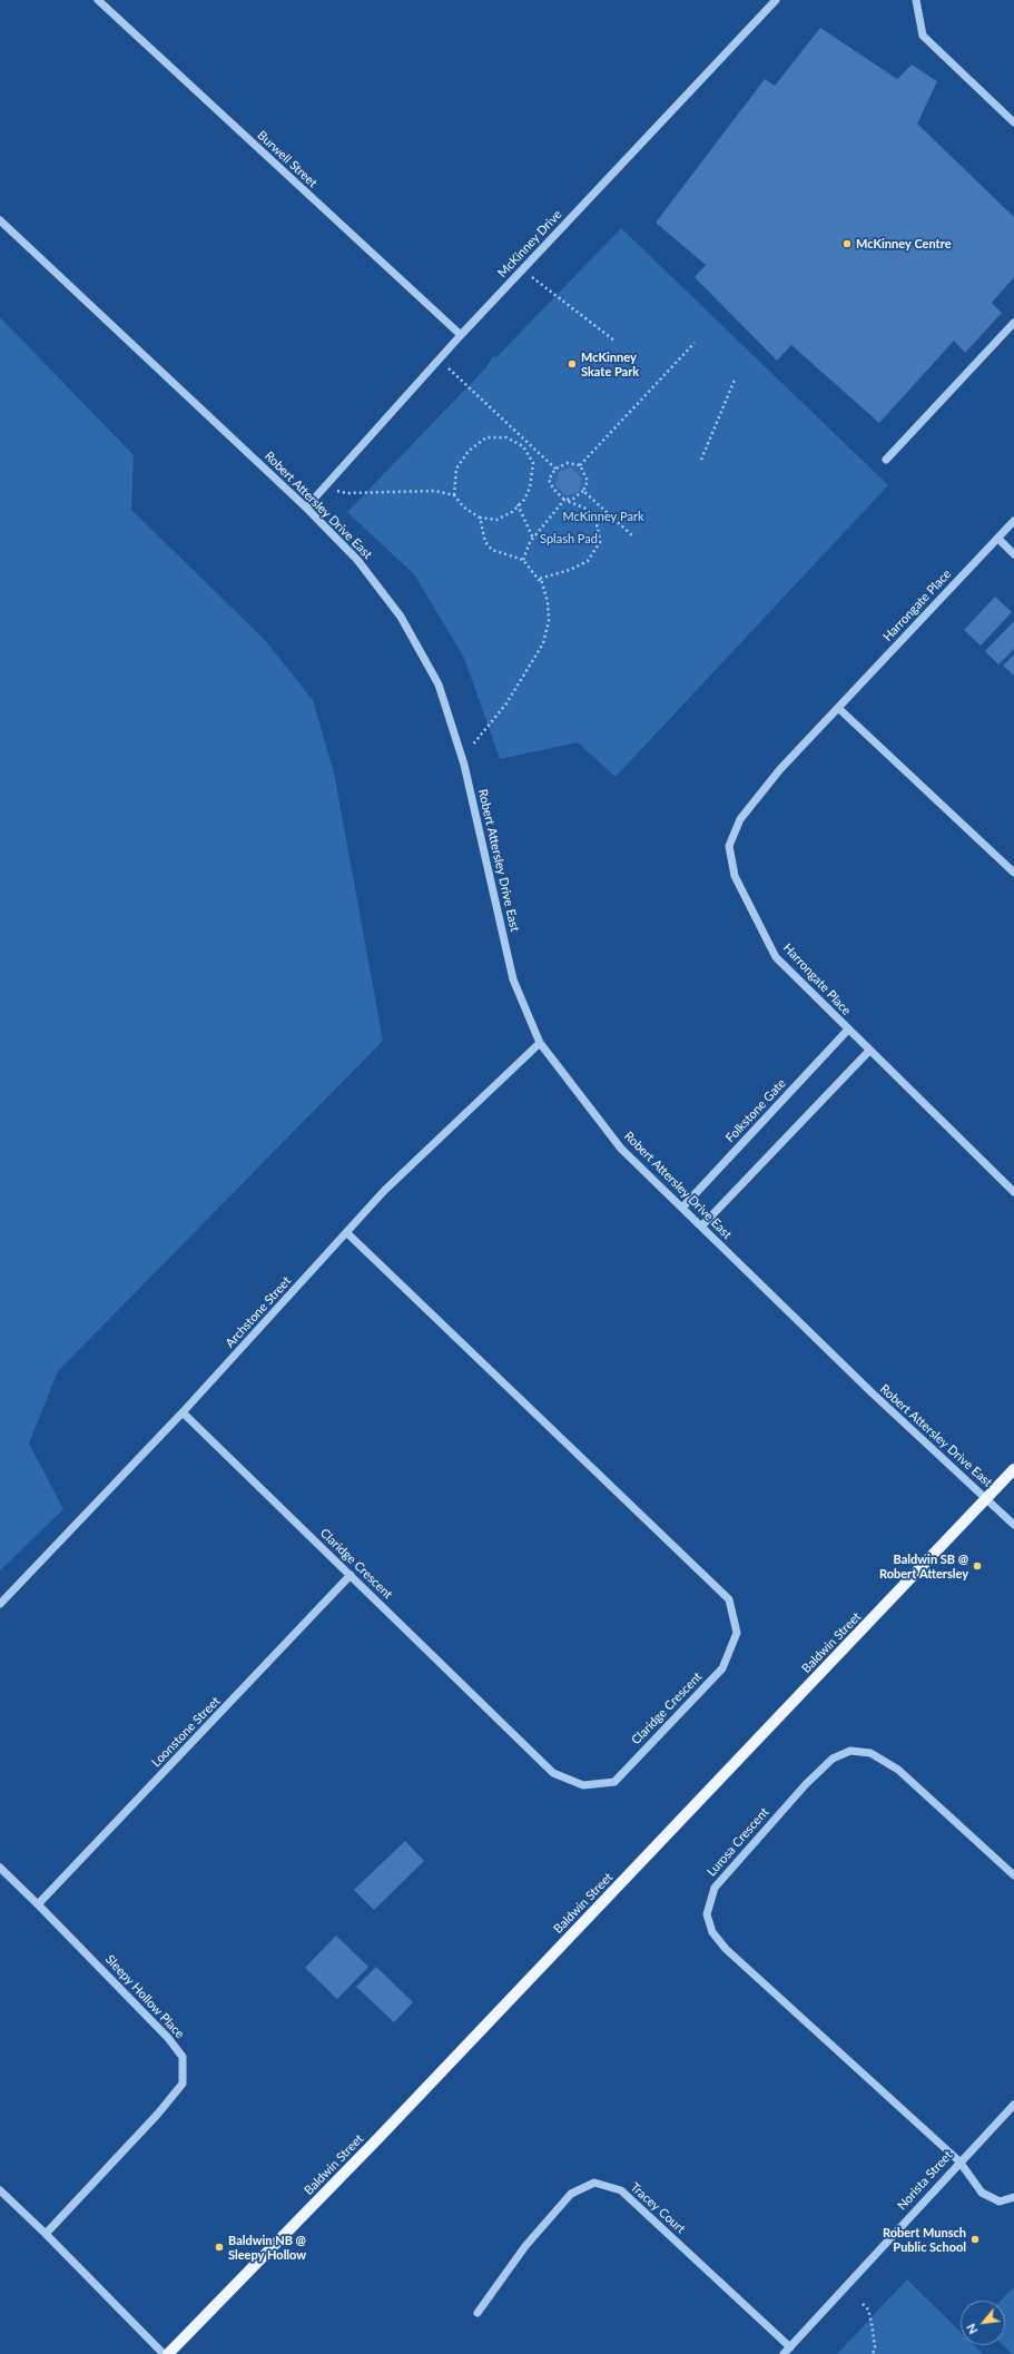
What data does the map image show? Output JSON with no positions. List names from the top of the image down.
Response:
{
  "streets": {
    "main road": ["Baldwin Street"],
    "street": [
      "Burwell Street",
      "McKinney Drive",
      "Robert Attersley Drive East",
      "Harrongate Place",
      "Folkstone Gate",
      "Archstone Street",
      "Claridge Crescent",
      "Loonstone Street",
      "Lurosa Crescent",
      "Sleepy Hollow Place",
      "Norista Street",
      "Tracey Court"
    ]
  },
  "crossings": [
    ["Burwell Street", "McKinney Drive"],
    ["McKinney Drive", "Robert Attersley Drive East"],
    ["Robert Attersley Drive East", "Folkstone Gate"],
    ["Robert Attersley Drive East", "Archstone Street"],
    ["Robert Attersley Drive East", "Baldwin Street"],
    ["Harrongate Place", "Folkstone Gate"],
    ["Archstone Street", "Claridge Crescent"],
    ["Claridge Crescent", "Loonstone Street"],
    ["Loonstone Street", "Sleepy Hollow Place"],
    ["Lurosa Crescent", "Norista Street"],
    ["Norista Street", "Tracey Court"]
  ],
  "parks": ["McKinney Park", "Splash Pad"],
  "places": [
    "McKinney Centre",
    "McKinney Skate Park",
    "Baldwin SB @ Robert Attersley",
    "Robert Munsch Public School",
    "Baldwin NB @ Sleepy Hollow"
  ],
  "north": "bottom left"
}
